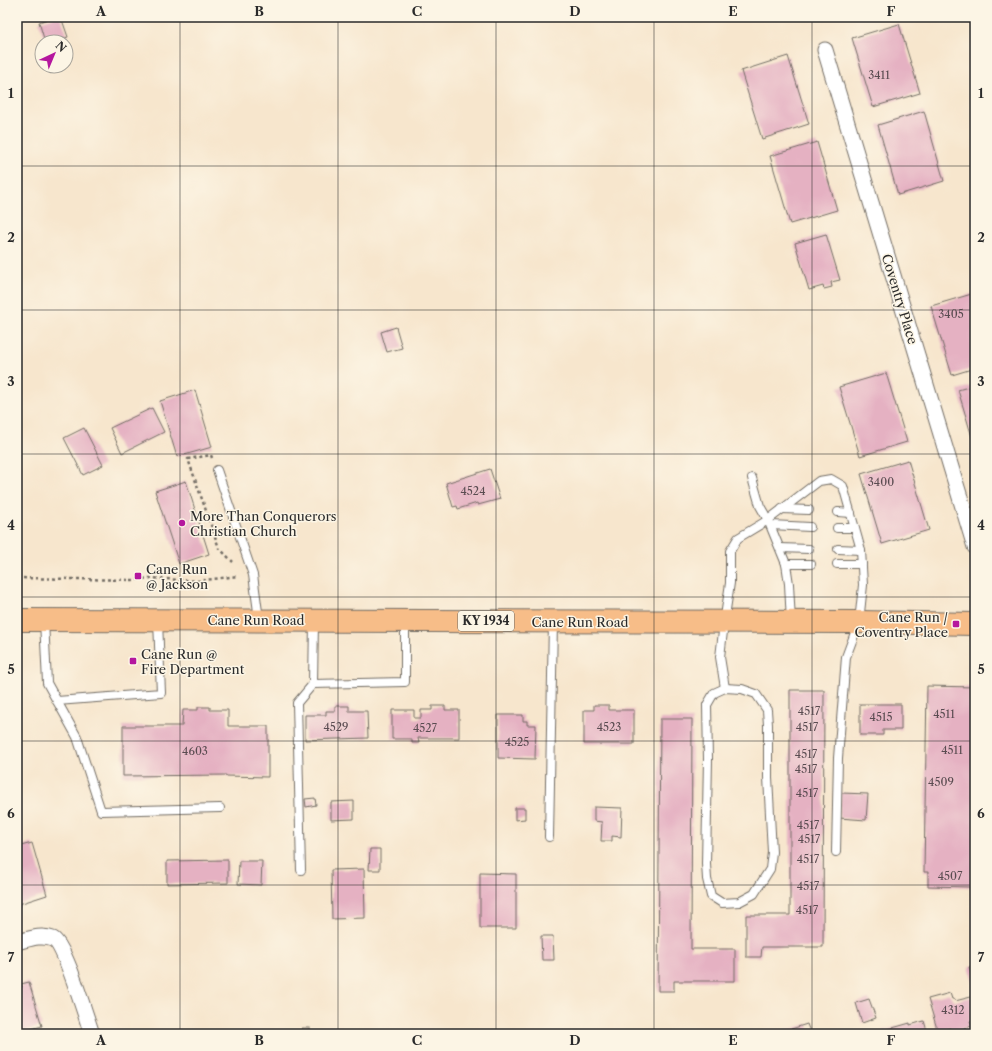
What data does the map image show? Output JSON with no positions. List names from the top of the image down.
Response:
{
  "streets": {
    "highway": ["Cane Run Road", "KY 1934"],
    "street": ["Coventry Place"]
  },
  "places": {
    "other": ["More Than Conquerors Christian Church"],
    "transit": ["Cane Run @ Jackson", "Cane Run / Coventry Place", "Cane Run @ Fire Department"]
  },
  "house_numbers": [
    "3411",
    "3405",
    "3400",
    "4524",
    "4517",
    "4511",
    "4515",
    "4529",
    "4523",
    "4517",
    "4527",
    "4525",
    "4511",
    "4603",
    "4517",
    "4517",
    "4509",
    "4517",
    "4517",
    "4517",
    "4517",
    "4507",
    "4517",
    "4517",
    "4312"
  ],
  "north": "top right",
  "grid": {
    "columns": [
      "A",
      "B",
      "C",
      "D",
      "E",
      "F"
    ],
    "rows": [
      "1",
      "2",
      "3",
      "4",
      "5",
      "6",
      "7"
    ]
  }
}
